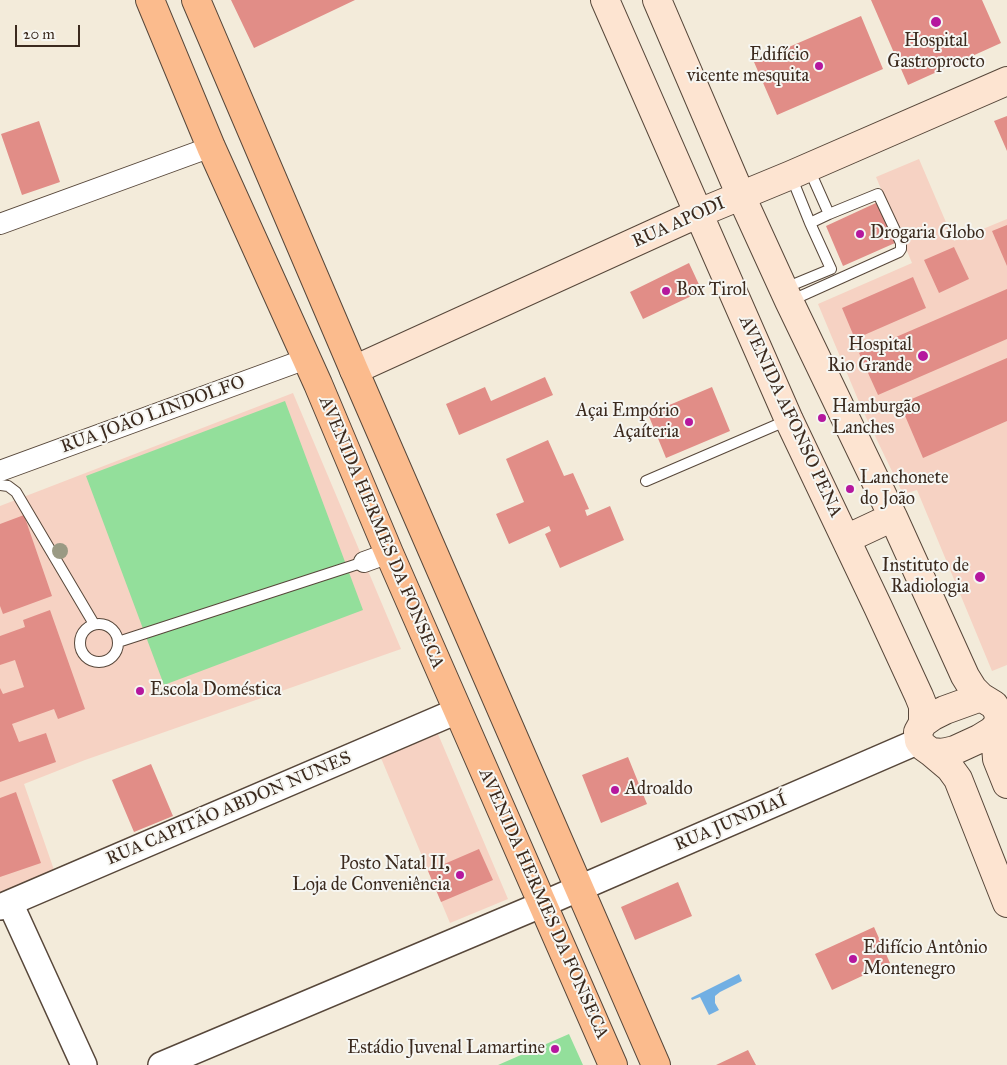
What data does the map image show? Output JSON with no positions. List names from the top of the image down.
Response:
{
  "streets": {
    "main road": ["RUA APODI", "AVENIDA AFONSO PENA", "AVENIDA HERMES DA FONSECA"],
    "street": ["RUA JOÃO LINDOLFO", "RUA CAPITÃO ABDON NUNES", "RUA JUNDIAÍ"]
  },
  "crossings": [
    ["RUA APODI", "AVENIDA AFONSO PENA"],
    ["RUA JOÃO LINDOLFO", "AVENIDA HERMES DA FONSECA"],
    ["AVENIDA AFONSO PENA", "RUA JUNDIAÍ"],
    ["AVENIDA HERMES DA FONSECA", "RUA CAPITÃO ABDON NUNES"],
    ["AVENIDA HERMES DA FONSECA", "RUA JUNDIAÍ"]
  ],
  "places": [
    "Hospital Gastroprocto",
    "Edifício vicente mesquita",
    "Drogaria Globo",
    "Box Tirol",
    "Hospital Rio Grande",
    "Hamburgão Lanches",
    "Açai Empório Açaíteria",
    "Lanchonete do João",
    "Instituto de Radiologia",
    "Escola Doméstica",
    "Adroaldo",
    "Posto Natal II, Loja de Conveniência",
    "Edifício Antônio Montenegro",
    "Estádio Juvenal Lamartine"
  ],
  "scale_bar": "20 m"
}
